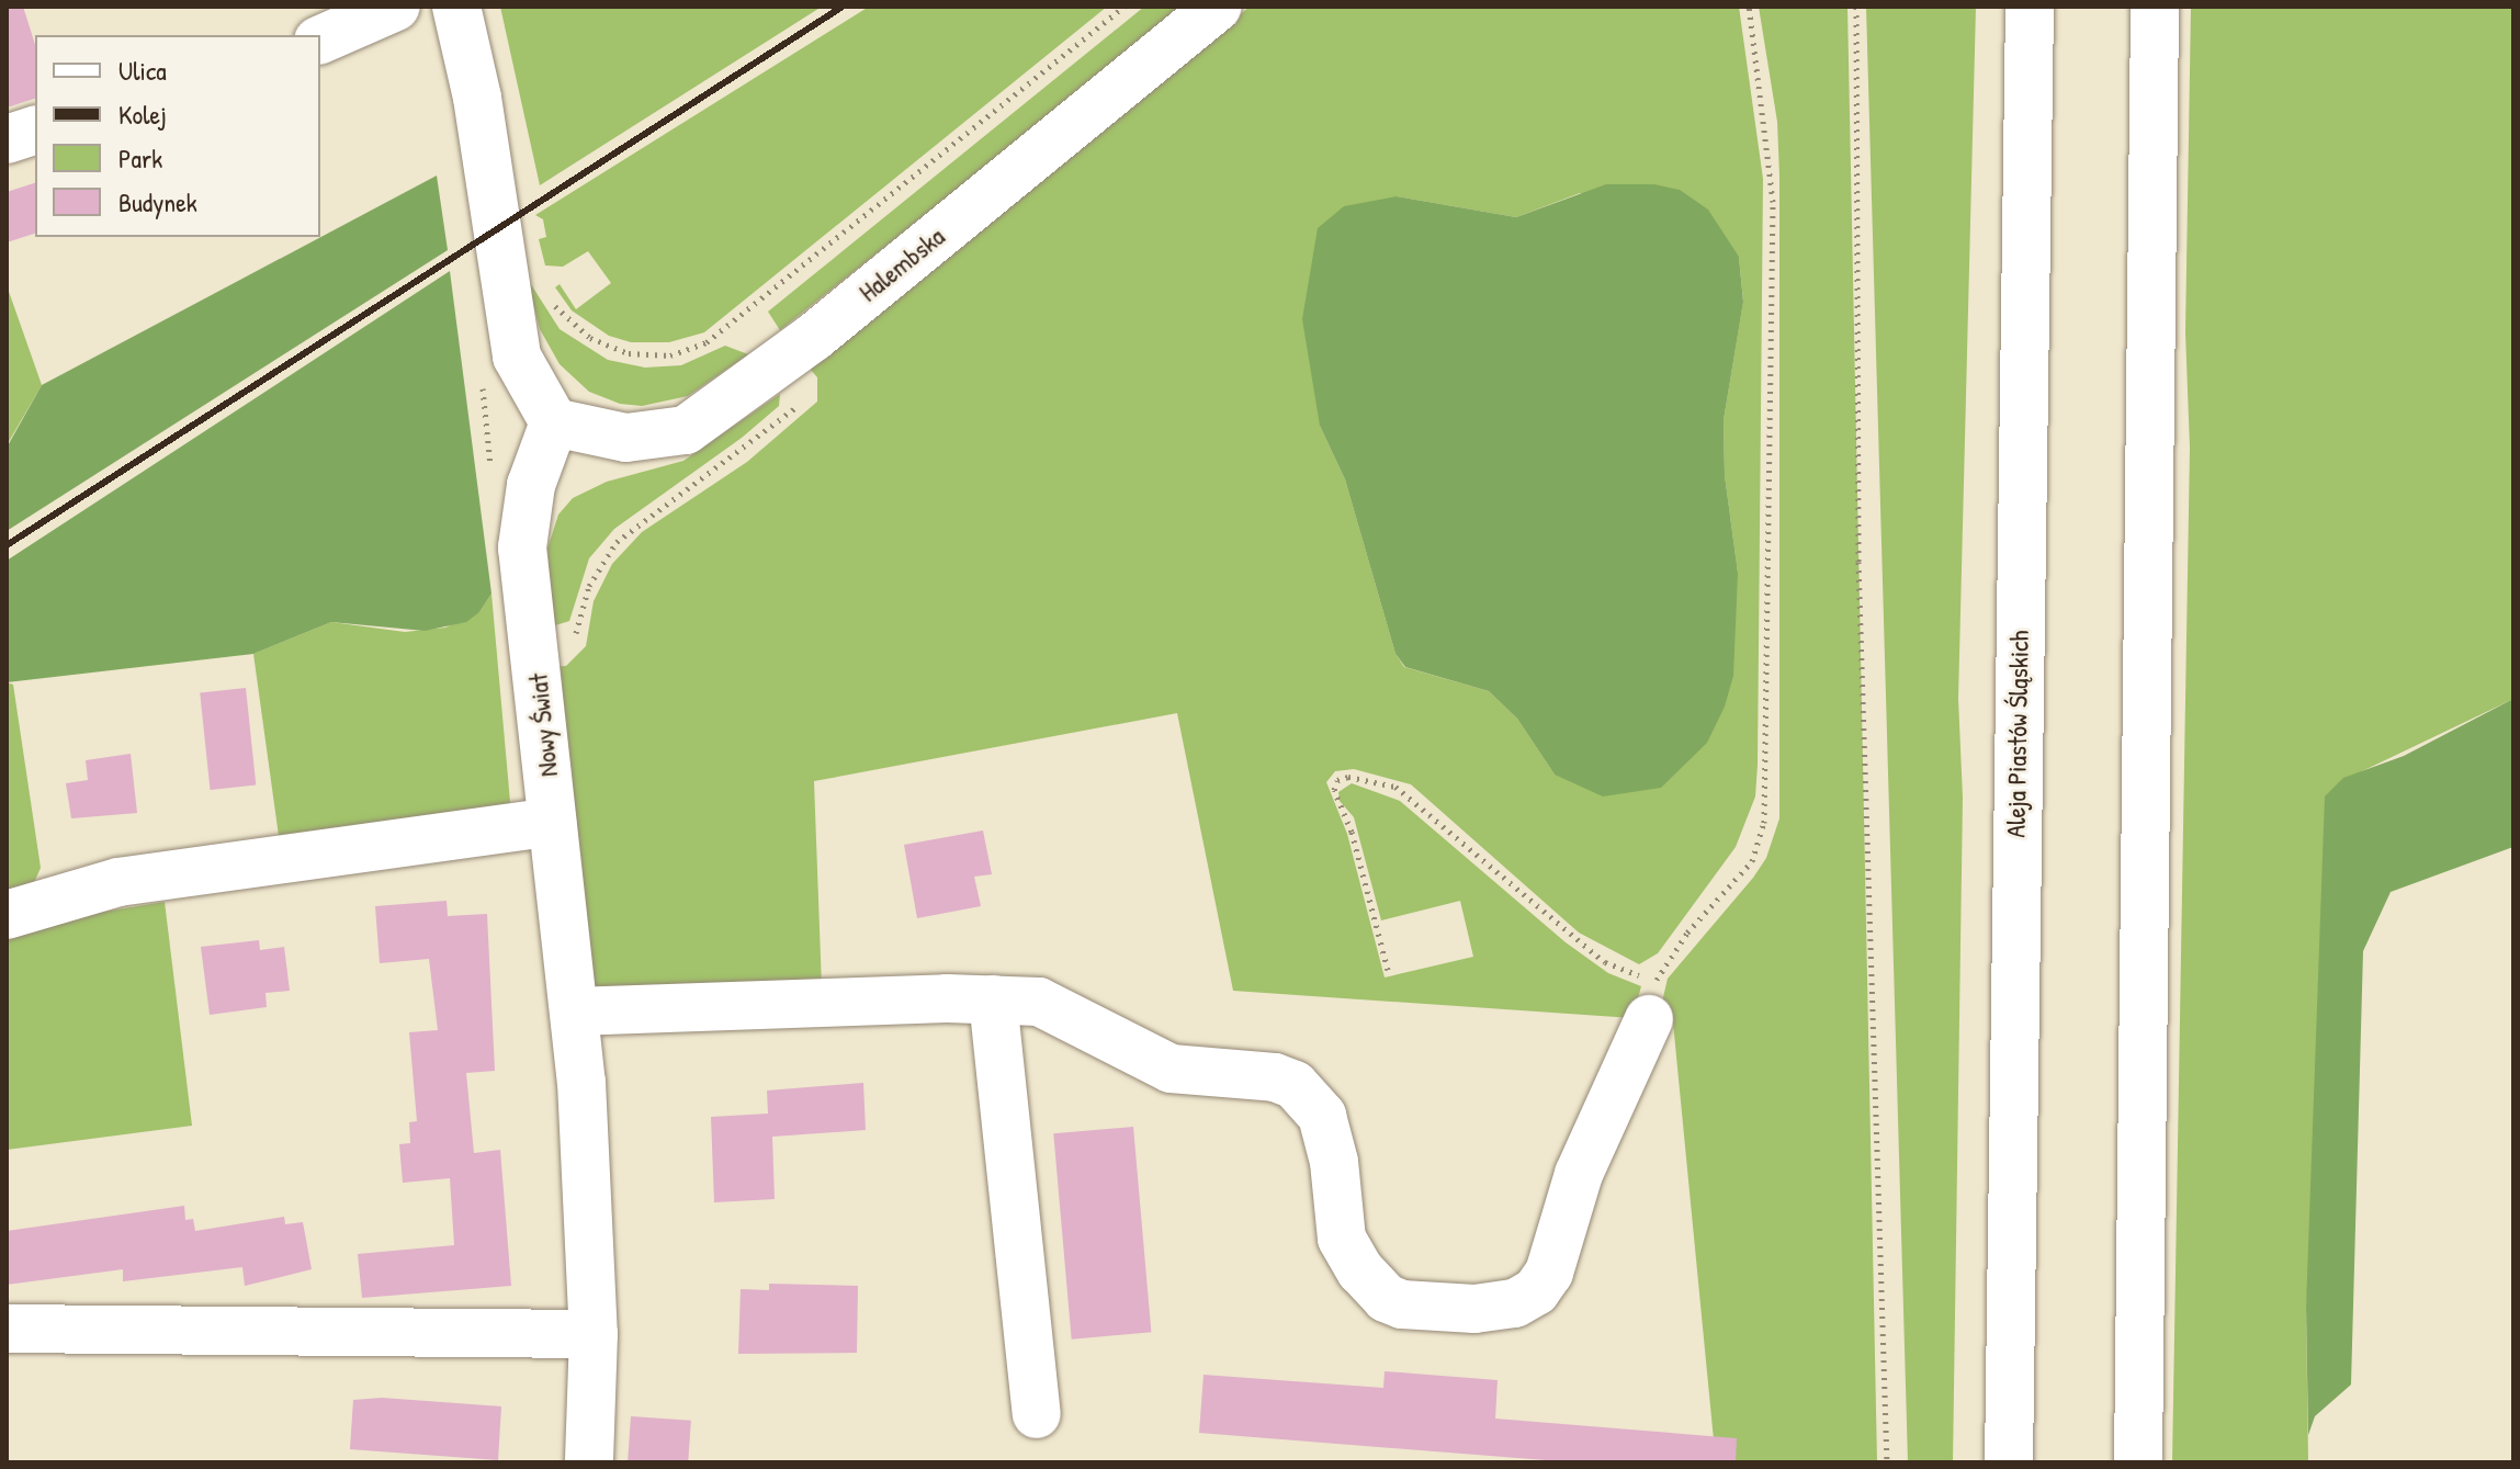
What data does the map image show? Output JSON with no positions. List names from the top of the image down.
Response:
{
  "streets": {
    "main road": ["Halembska", "Nowy Świat", "Aleja Piastów Śląskich"]
  },
  "crossings": [
    ["Halembska", "Nowy Świat"]
  ],
  "legend": [
    "Ulica",
    "Kolej",
    "Park",
    "Budynek"
  ]
}
